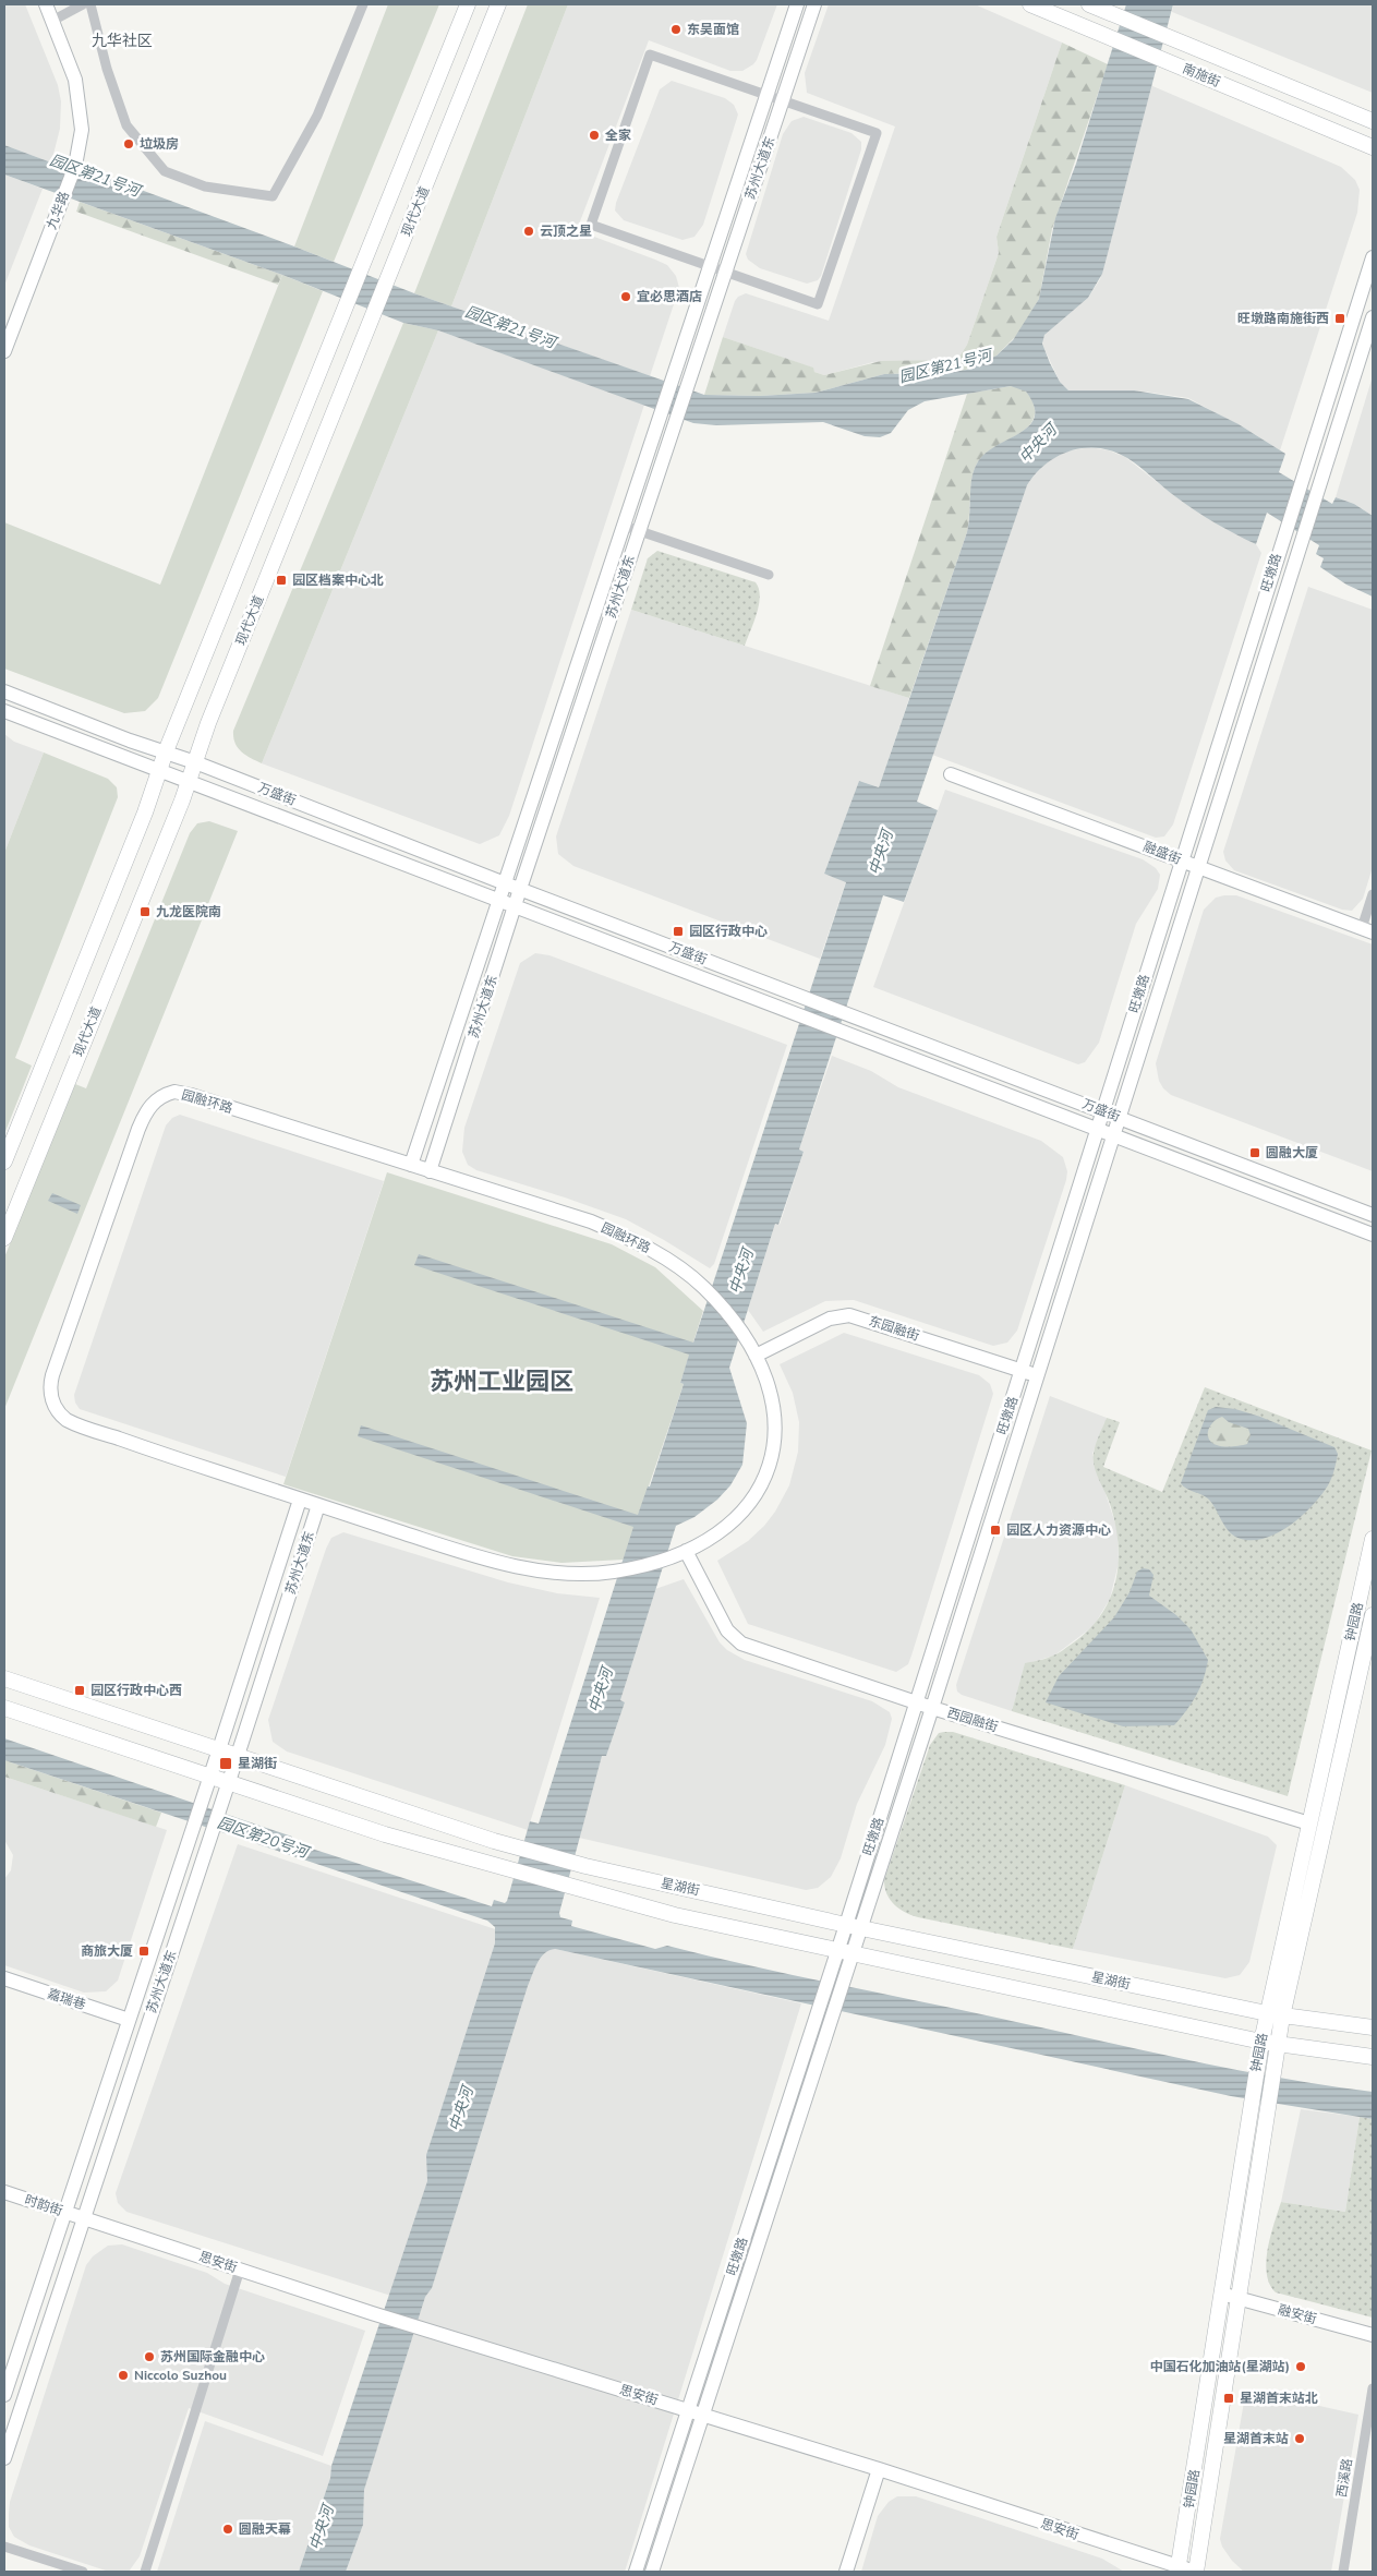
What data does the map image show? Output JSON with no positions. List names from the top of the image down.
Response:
{
  "streets": {
    "main road": [
      "南施街",
      "苏州大道东",
      "九华路",
      "现代大道",
      "旺墩路",
      "万盛街",
      "融盛街",
      "园融环路",
      "东园融街",
      "钟园路",
      "西园融街",
      "星湖街",
      "嘉瑞巷",
      "时韵街",
      "思安街",
      "融安街"
    ],
    "street": ["西溪路"]
  },
  "crossings": [
    ["苏州大道东", "万盛街"],
    ["苏州大道东", "园融环路"],
    ["苏州大道东", "星湖街"],
    ["苏州大道东", "嘉瑞巷"],
    ["苏州大道东", "时韵街"],
    ["苏州大道东", "思安街"],
    ["现代大道", "万盛街"],
    ["旺墩路", "万盛街"],
    ["旺墩路", "融盛街"],
    ["旺墩路", "东园融街"],
    ["旺墩路", "西园融街"],
    ["旺墩路", "星湖街"],
    ["旺墩路", "思安街"],
    ["园融环路", "东园融街"],
    ["园融环路", "西园融街"],
    ["钟园路", "西园融街"],
    ["钟园路", "星湖街"],
    ["钟园路", "思安街"],
    ["钟园路", "融安街"],
    ["时韵街", "思安街"]
  ],
  "districts": ["九华社区", "苏州工业园区"],
  "water": ["园区第21号河", "中央河", "园区第20号河"],
  "places": {
    "other": [
      "东吴面馆",
      "全家",
      "垃圾房",
      "云顶之星",
      "宜必思酒店",
      "苏州国际金融中心",
      "中国石化加油站(星湖站)",
      "Niccolo Suzhou",
      "星湖首末站",
      "圆融天幕"
    ],
    "transit": [
      "旺墩路南施街西",
      "园区档案中心北",
      "九龙医院南",
      "园区行政中心",
      "圆融大厦",
      "园区人力资源中心",
      "园区行政中心西",
      "星湖街",
      "商旅大厦",
      "星湖首末站北"
    ]
  }
}
